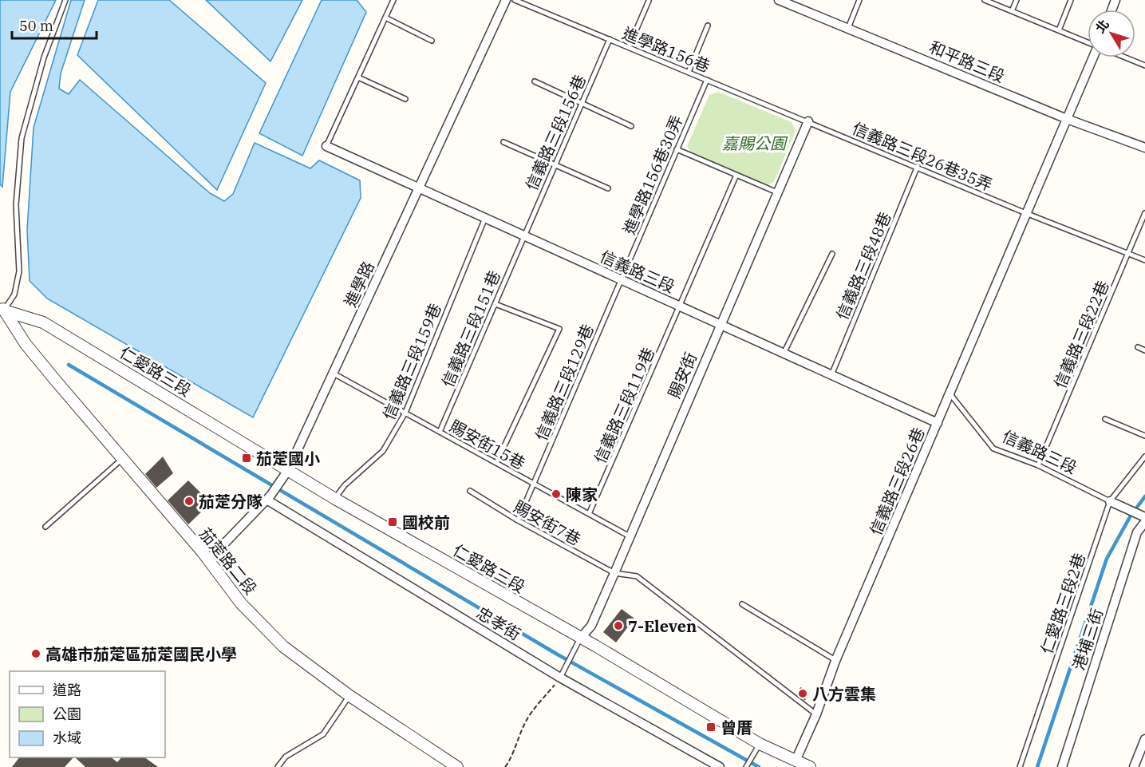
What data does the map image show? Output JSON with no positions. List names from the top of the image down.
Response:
{
  "streets": {
    "street": [
      "和平路三段",
      "信義路三段",
      "進學路",
      "仁愛路三段",
      "賜安街",
      "信義路三段26巷",
      "茄萣路二段",
      "忠孝街",
      "港埔三街"
    ],
    "lane": [
      "進學路156巷",
      "信義路三段156巷",
      "信義路三段26巷35弄",
      "進學路156巷30弄",
      "信義路三段48巷",
      "信義路三段151巷",
      "信義路三段22巷",
      "信義路三段159巷",
      "信義路三段129巷",
      "信義路三段119巷",
      "賜安街15巷",
      "賜安街7巷",
      "仁愛路三段2巷"
    ]
  },
  "crossings": [
    ["進學路156巷", "信義路三段156巷"],
    ["進學路156巷", "信義路三段26巷35弄"],
    ["進學路156巷", "進學路156巷30弄"],
    ["進學路156巷", "賜安街"],
    ["和平路三段", "信義路三段26巷"],
    ["信義路三段156巷", "信義路三段"],
    ["信義路三段156巷", "信義路三段151巷"],
    ["信義路三段26巷35弄", "信義路三段48巷"],
    ["信義路三段26巷35弄", "賜安街"],
    ["信義路三段26巷35弄", "信義路三段26巷"],
    ["進學路156巷30弄", "信義路三段"],
    ["進學路156巷30弄", "信義路三段129巷"],
    ["信義路三段48巷", "信義路三段"],
    ["信義路三段", "進學路"],
    ["信義路三段", "信義路三段151巷"],
    ["信義路三段", "信義路三段22巷"],
    ["信義路三段", "信義路三段159巷"],
    ["信義路三段", "賜安街"],
    ["信義路三段", "信義路三段129巷"],
    ["信義路三段", "信義路三段119巷"],
    ["信義路三段", "信義路三段26巷"],
    ["信義路三段", "仁愛路三段2巷"],
    ["進學路", "仁愛路三段"],
    ["進學路", "賜安街15巷"],
    ["進學路", "茄萣路二段"],
    ["進學路", "忠孝街"],
    ["信義路三段151巷", "賜安街15巷"],
    ["信義路三段159巷", "仁愛路三段"],
    ["信義路三段159巷", "賜安街15巷"],
    ["仁愛路三段", "賜安街"],
    ["仁愛路三段", "信義路三段26巷"],
    ["仁愛路三段", "茄萣路二段"],
    ["賜安街", "賜安街15巷"],
    ["賜安街", "賜安街7巷"],
    ["信義路三段129巷", "賜安街15巷"],
    ["信義路三段129巷", "賜安街7巷"],
    ["信義路三段119巷", "賜安街15巷"],
    ["信義路三段26巷", "賜安街7巷"]
  ],
  "parks": ["嘉賜公園"],
  "places": {
    "transit": ["茄萣國小", "國校前", "曾厝"],
    "other": [
      "陳家",
      "茄萣分隊",
      "7-Eleven",
      "高雄市茄萣區茄萣國民小學",
      "八方雲集"
    ]
  },
  "legend": ["道路", "公園", "水域"],
  "scale_bar": "50 m",
  "north": "top left"
}
